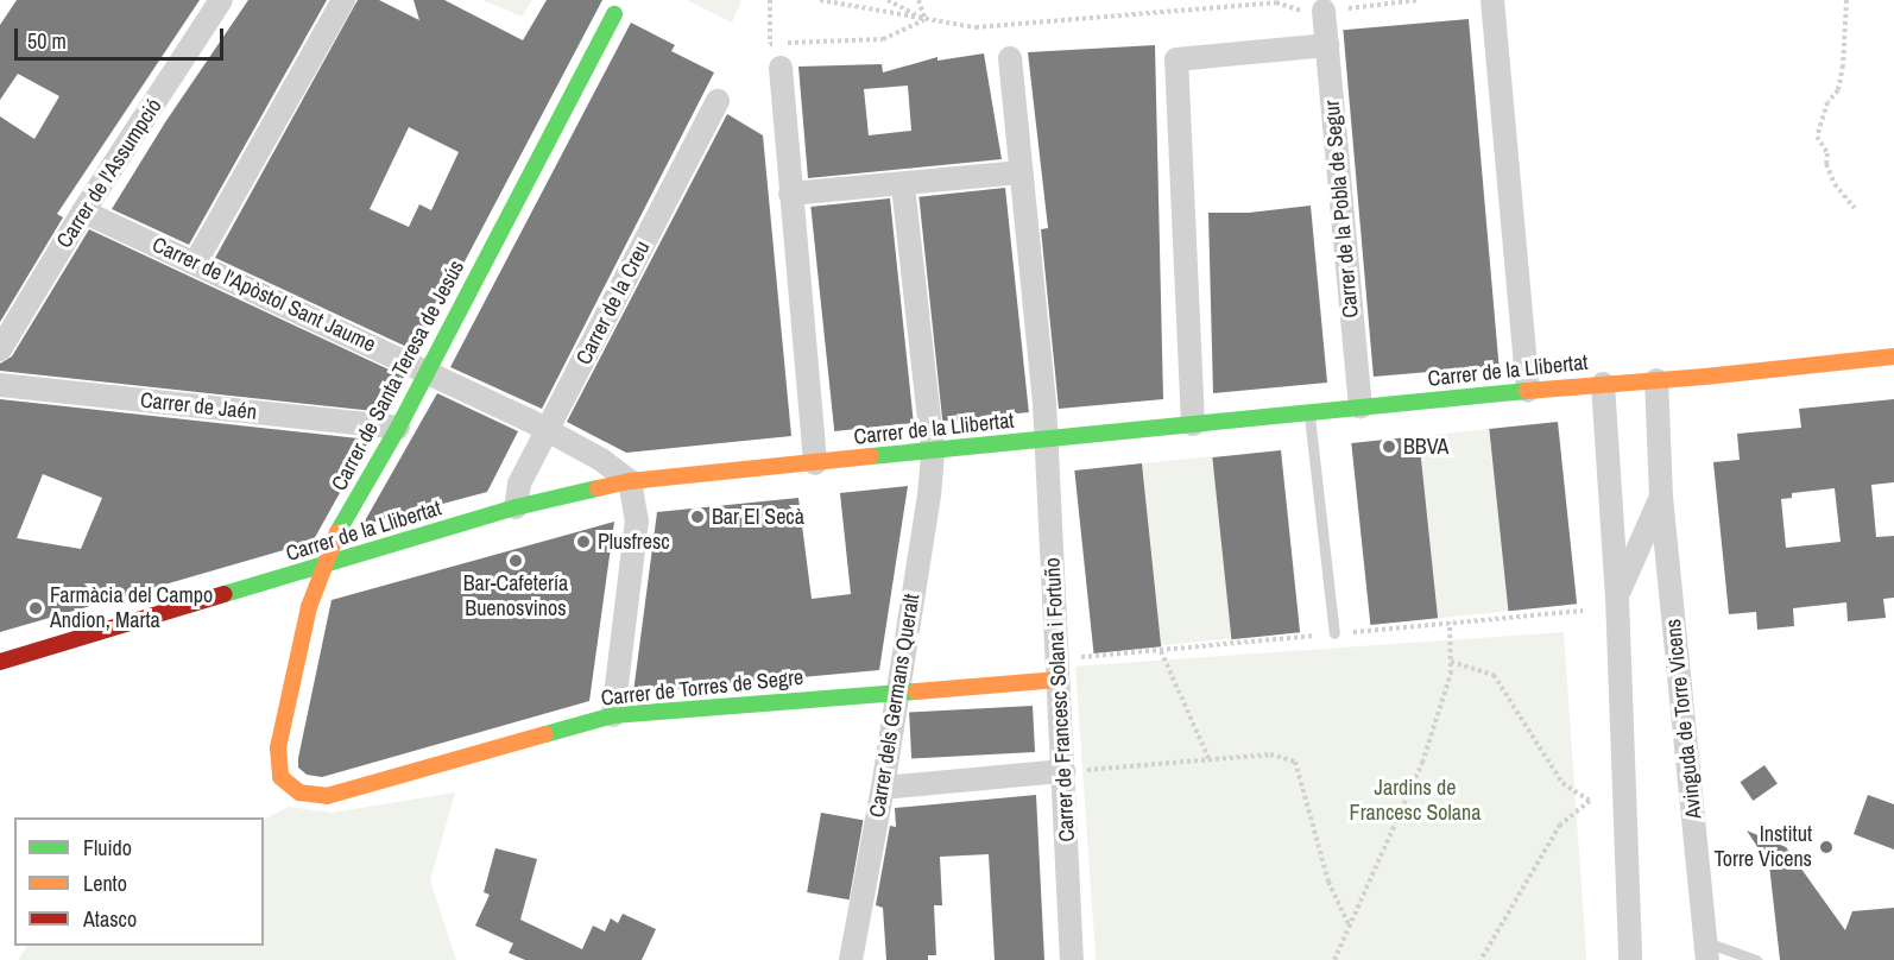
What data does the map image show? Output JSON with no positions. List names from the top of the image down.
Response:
{
  "streets": {
    "street": [
      "Carrer de l'Assumpció",
      "Carrer de la Pobla de Segur",
      "Carrer de l'Apòstol Sant Jaume",
      "Carrer de la Creu",
      "Carrer de la Llibertat",
      "Carrer de Santa Teresa de Jesús",
      "Carrer de Jaén",
      "Carrer de Torres de Segre",
      "Carrer de Francesc Solana i Fortuño",
      "Carrer dels Germans Queralt",
      "Avinguda de Torre Vicens"
    ]
  },
  "crossings": [
    ["Carrer de l'Assumpció", "Carrer de l'Apòstol Sant Jaume"],
    ["Carrer de la Pobla de Segur", "Carrer de la Llibertat"],
    ["Carrer de l'Apòstol Sant Jaume", "Carrer de la Creu"],
    ["Carrer de l'Apòstol Sant Jaume", "Carrer de la Llibertat"],
    ["Carrer de l'Apòstol Sant Jaume", "Carrer de Santa Teresa de Jesús"],
    ["Carrer de la Creu", "Carrer de la Llibertat"],
    ["Carrer de la Llibertat", "Carrer de Santa Teresa de Jesús"],
    ["Carrer de la Llibertat", "Carrer de Francesc Solana i Fortuño"],
    ["Carrer de la Llibertat", "Carrer dels Germans Queralt"],
    ["Carrer de la Llibertat", "Avinguda de Torre Vicens"],
    ["Carrer de Santa Teresa de Jesús", "Carrer de Jaén"],
    ["Carrer de Santa Teresa de Jesús", "Carrer de Torres de Segre"],
    ["Carrer de Torres de Segre", "Carrer de Francesc Solana i Fortuño"],
    ["Carrer de Torres de Segre", "Carrer dels Germans Queralt"]
  ],
  "parks": ["Jardins de Francesc Solana"],
  "places": [
    "BBVA",
    "Bar El Secà",
    "Plusfresc",
    "Bar-Cafetería Buenosvinos",
    "Farmàcia del Campo Andion, Marta",
    "Institut Torre Vicens"
  ],
  "legend": ["Fluido", "Lento", "Atasco"],
  "scale_bar": "50 m"
}
